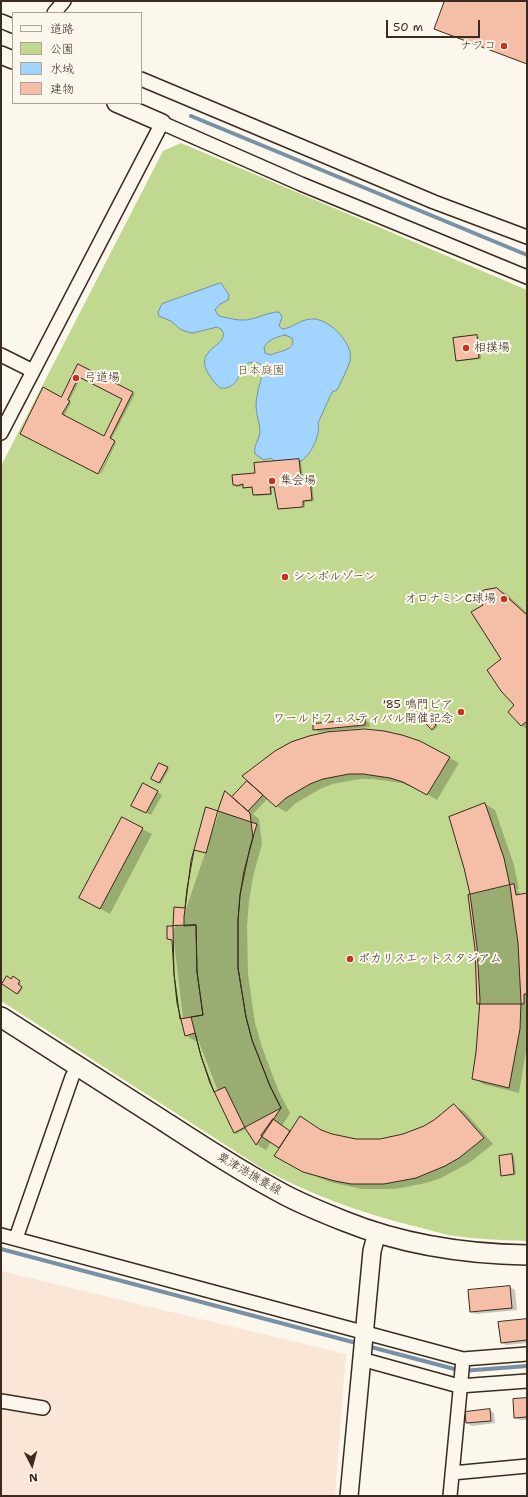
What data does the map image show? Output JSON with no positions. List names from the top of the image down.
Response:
{
  "streets": {
    "main road": ["粟津港撫養線"]
  },
  "parks": ["日本庭園"],
  "places": [
    "ナフコ",
    "相撲場",
    "弓道場",
    "集会場",
    "シンボルゾーン",
    "オロナミンC球場",
    "'85 鳴門ピア ワールドフェスティバル開催記念",
    "ポカリスエットスタジアム"
  ],
  "legend": [
    "道路",
    "公園",
    "水域",
    "建物"
  ],
  "scale_bar": "50 m",
  "north": "bottom"
}
